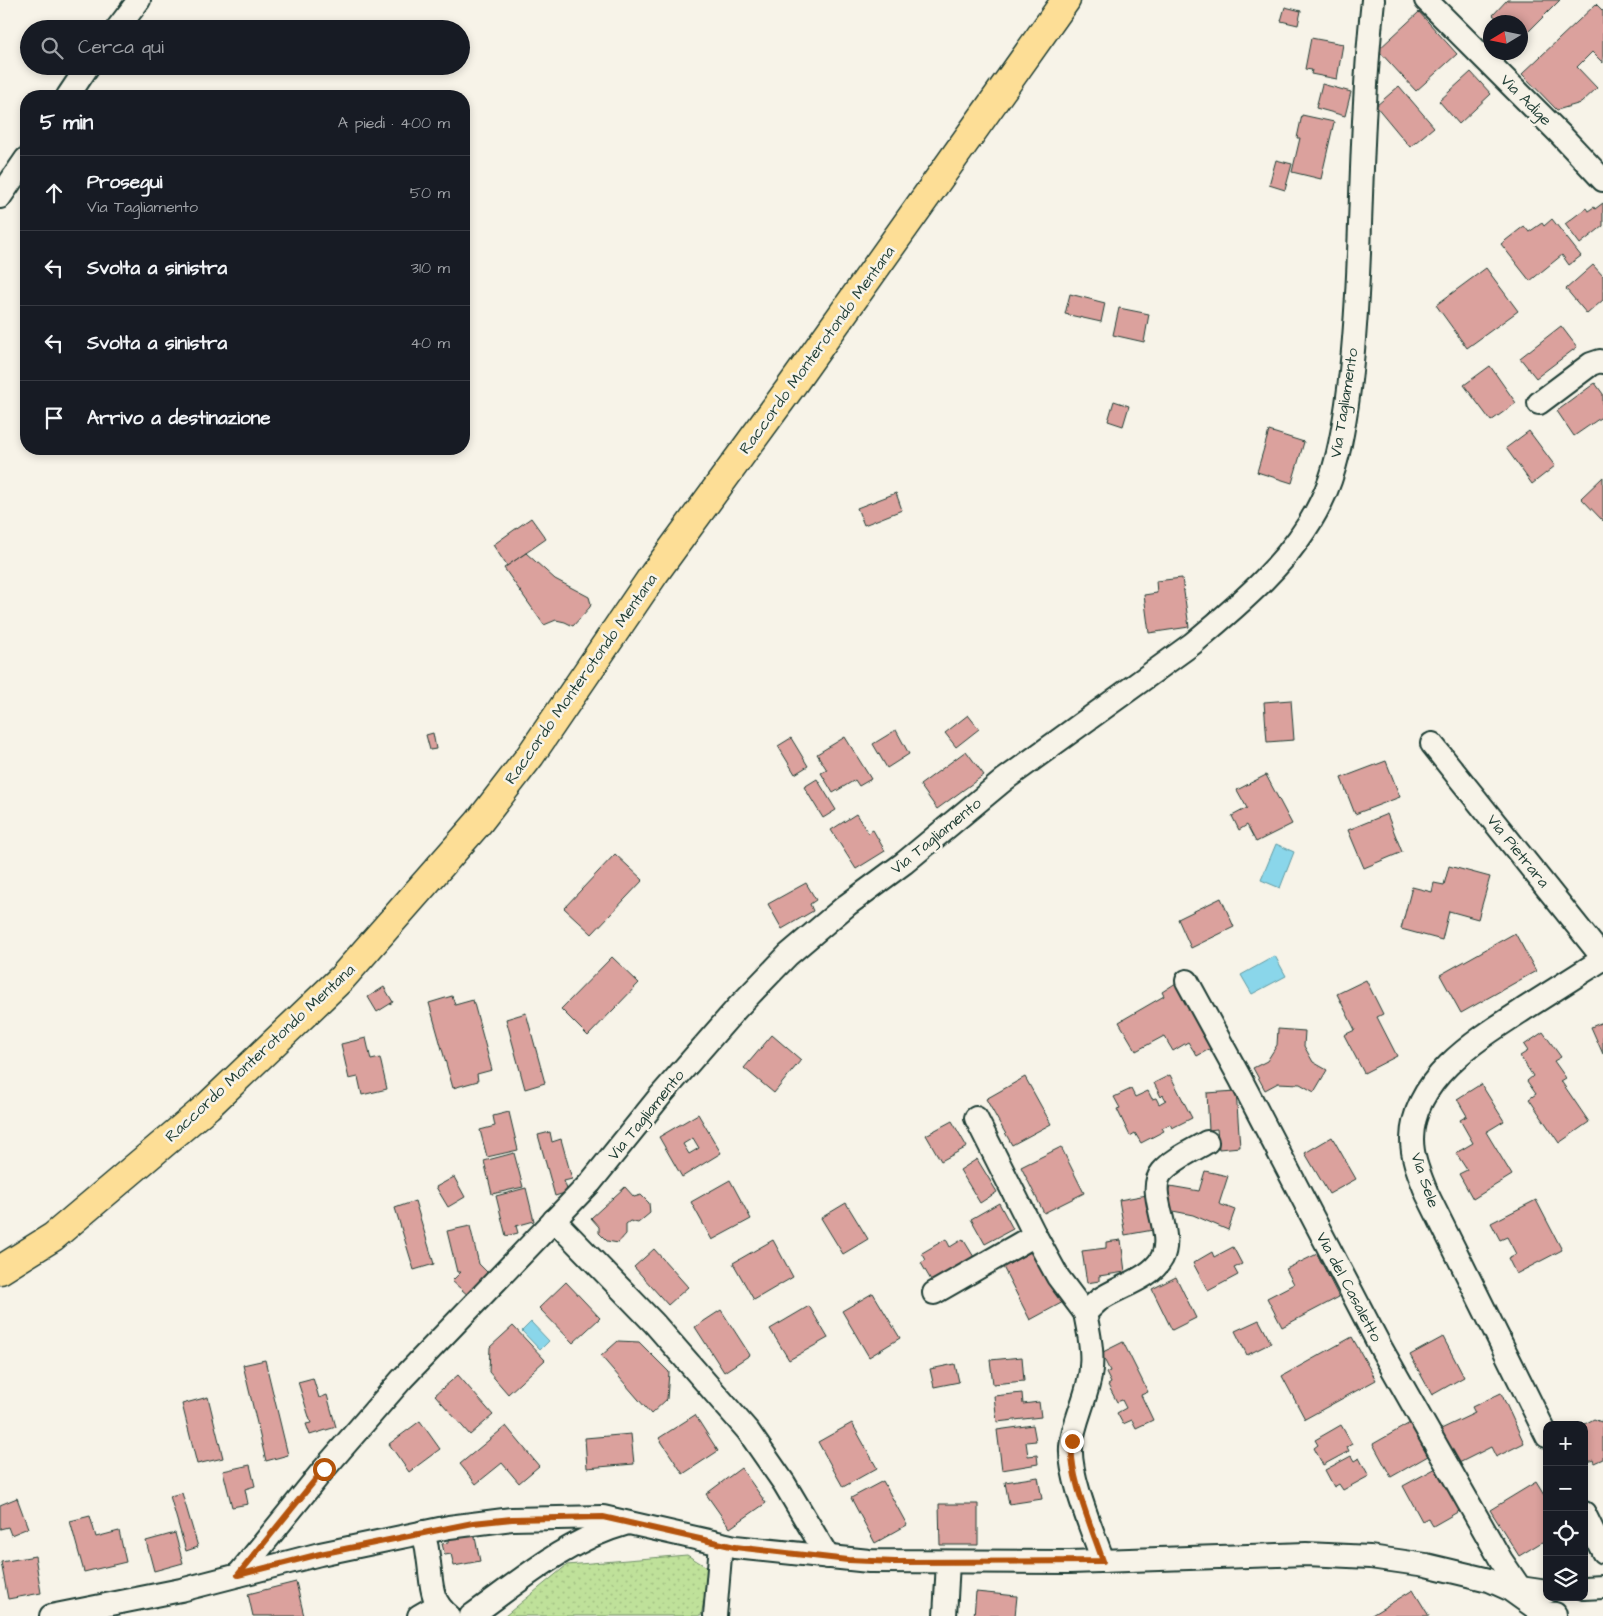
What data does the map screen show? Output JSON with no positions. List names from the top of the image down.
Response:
{
  "streets": {
    "main road": ["Raccordo Monterotondo Mentana"],
    "street": [
      "Via Adige",
      "Via Tagliamento",
      "Via Pietrara",
      "Via Sele",
      "Via del Casaletto"
    ]
  },
  "crossings": [
    ["Via Pietrara", "Via Sele"]
  ],
  "north": "left",
  "page": {
    "search": "Cerca qui",
    "heading": ["5 min", "A piedi · 400 m"],
    "list": [
      ["Prosegui", "Via Tagliamento", "50 m"],
      ["Svolta a sinistra", "310 m"],
      ["Svolta a sinistra", "40 m"],
      "Arrivo a destinazione"
    ],
    "map_buttons": ["+", "−"]
  }
}
